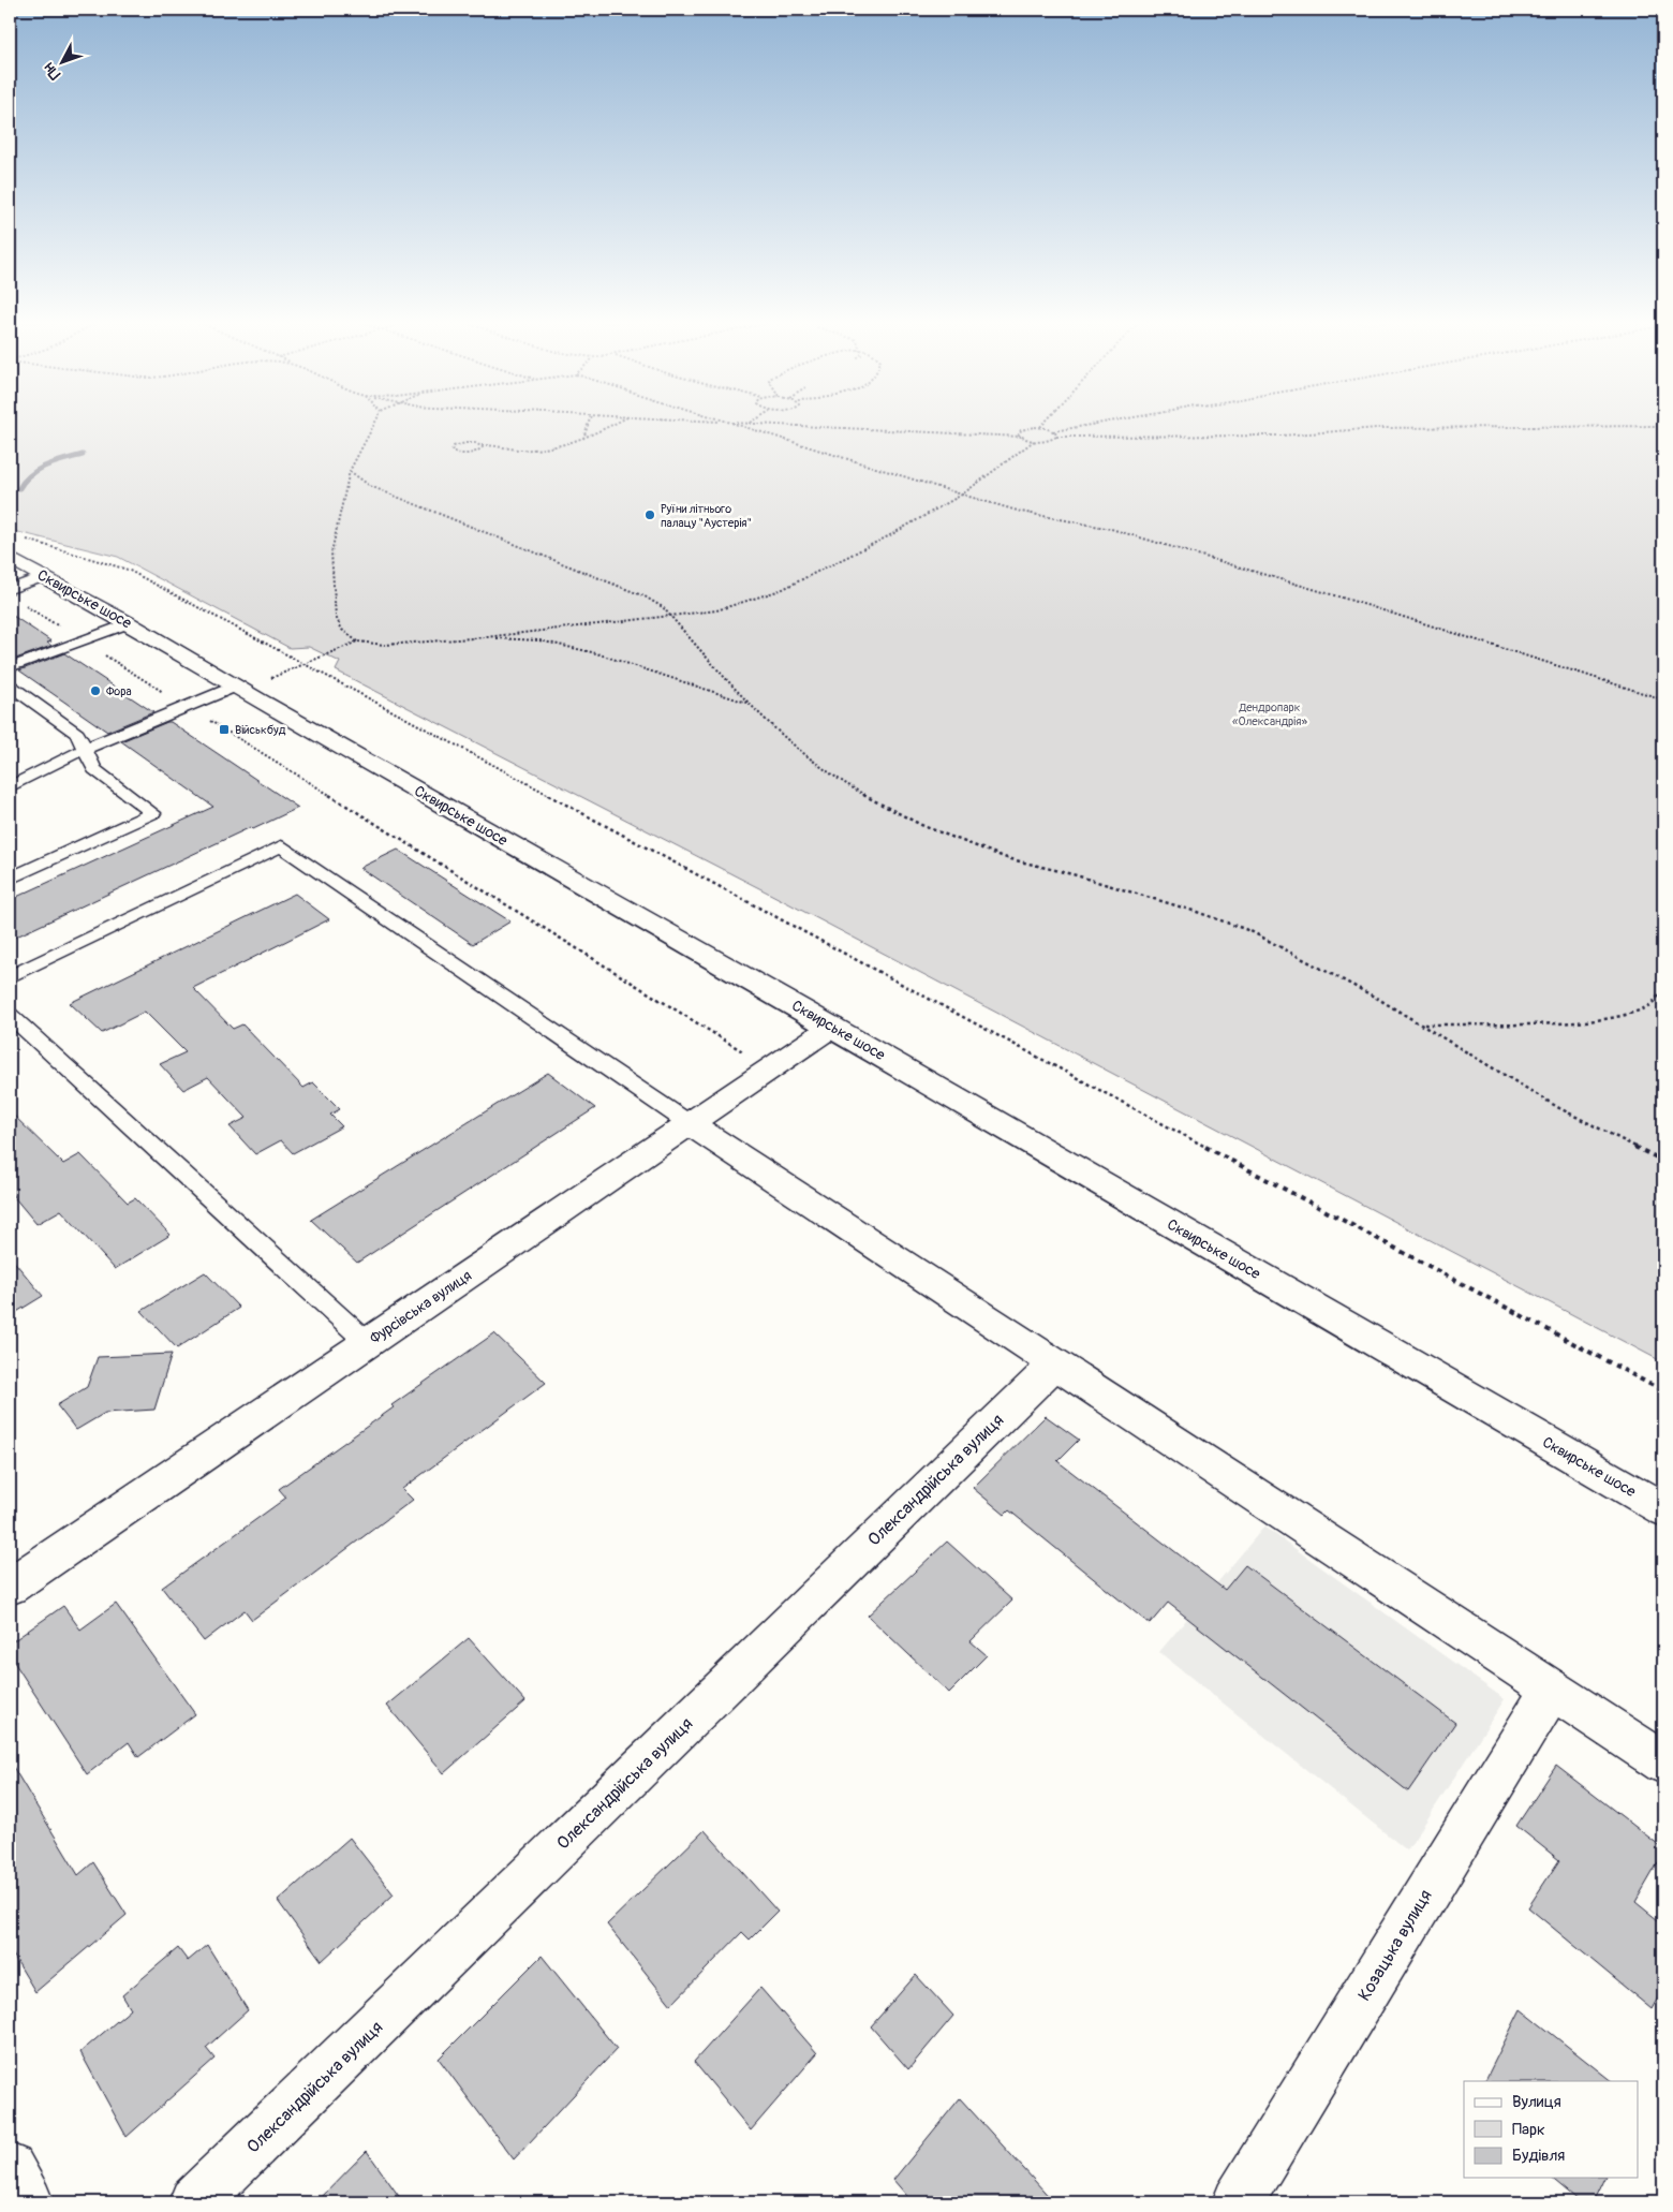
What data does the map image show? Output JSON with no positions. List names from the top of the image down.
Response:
{
  "streets": {
    "street": [
      "Сквирське шосе",
      "Фурсівська вулиця",
      "Олександрійська вулиця",
      "Козацька вулиця"
    ]
  },
  "crossings": [
    ["Сквирське шосе", "Фурсівська вулиця"]
  ],
  "parks": ["Дендропарк «Олександрія»"],
  "places": {
    "other": ["Руїни літнього палацу \"Аустерія\"", "Фора"],
    "transit": ["Військбуд"]
  },
  "legend": ["Вулиця", "Парк", "Будівля"],
  "north": "bottom left"
}
